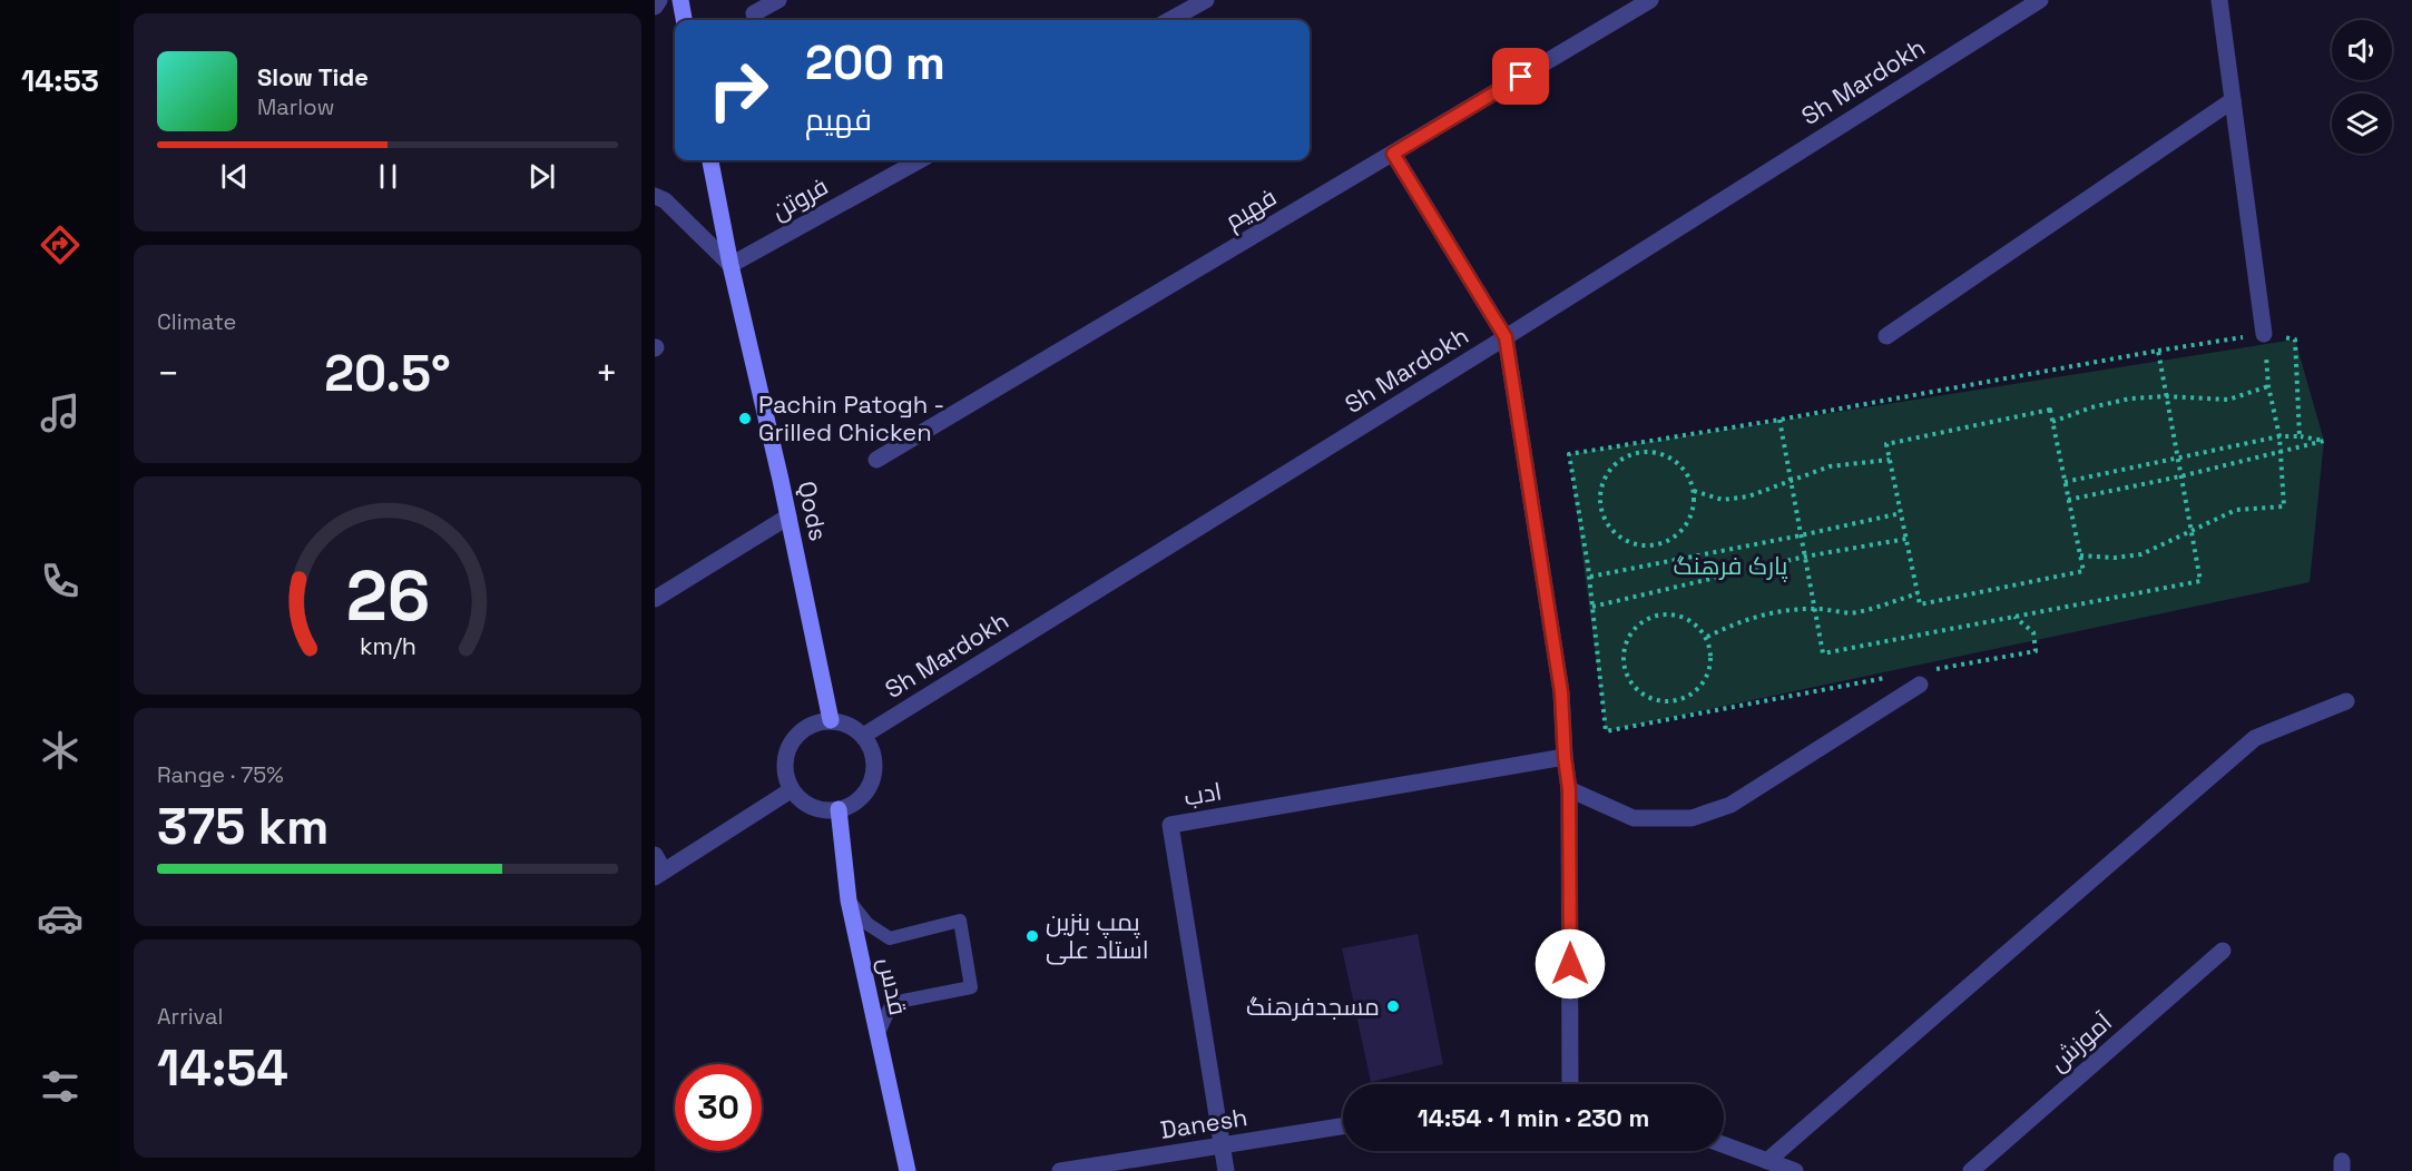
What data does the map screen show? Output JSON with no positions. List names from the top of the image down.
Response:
{
  "streets": {
    "main road": ["Qods", "قدس"],
    "street": [
      "Sh Mardokh",
      "فروتن",
      "فهیم",
      "ادب",
      "آموزش",
      "Danesh"
    ]
  },
  "crossings": [
    ["Sh Mardokh", "Qods"],
    ["Sh Mardokh", "قدس"],
    ["فروتن", "Qods"],
    ["Qods", "قدس"],
    ["ادب", "Danesh"]
  ],
  "parks": ["پارک فرهنگ"],
  "places": ["Pachin Patogh - Grilled Chicken", "پمپ بنزین استاد علی", "مسجدفرهنگ"],
  "page": {
    "tabs": "14:53",
    "turn": ["200 m", "فهیم"],
    "song": ["Slow Tide", "Marlow"],
    "tile": [
      "Climate",
      ["Range · 75%", "375 km"],
      ["Arrival", "14:54"]
    ],
    "heat": ["−", "20.5°", "+"],
    "limit": "30",
    "trip": "14:54 · 1 min · 230 m",
    "gauge": ["26", "km/h"]
  }
}
